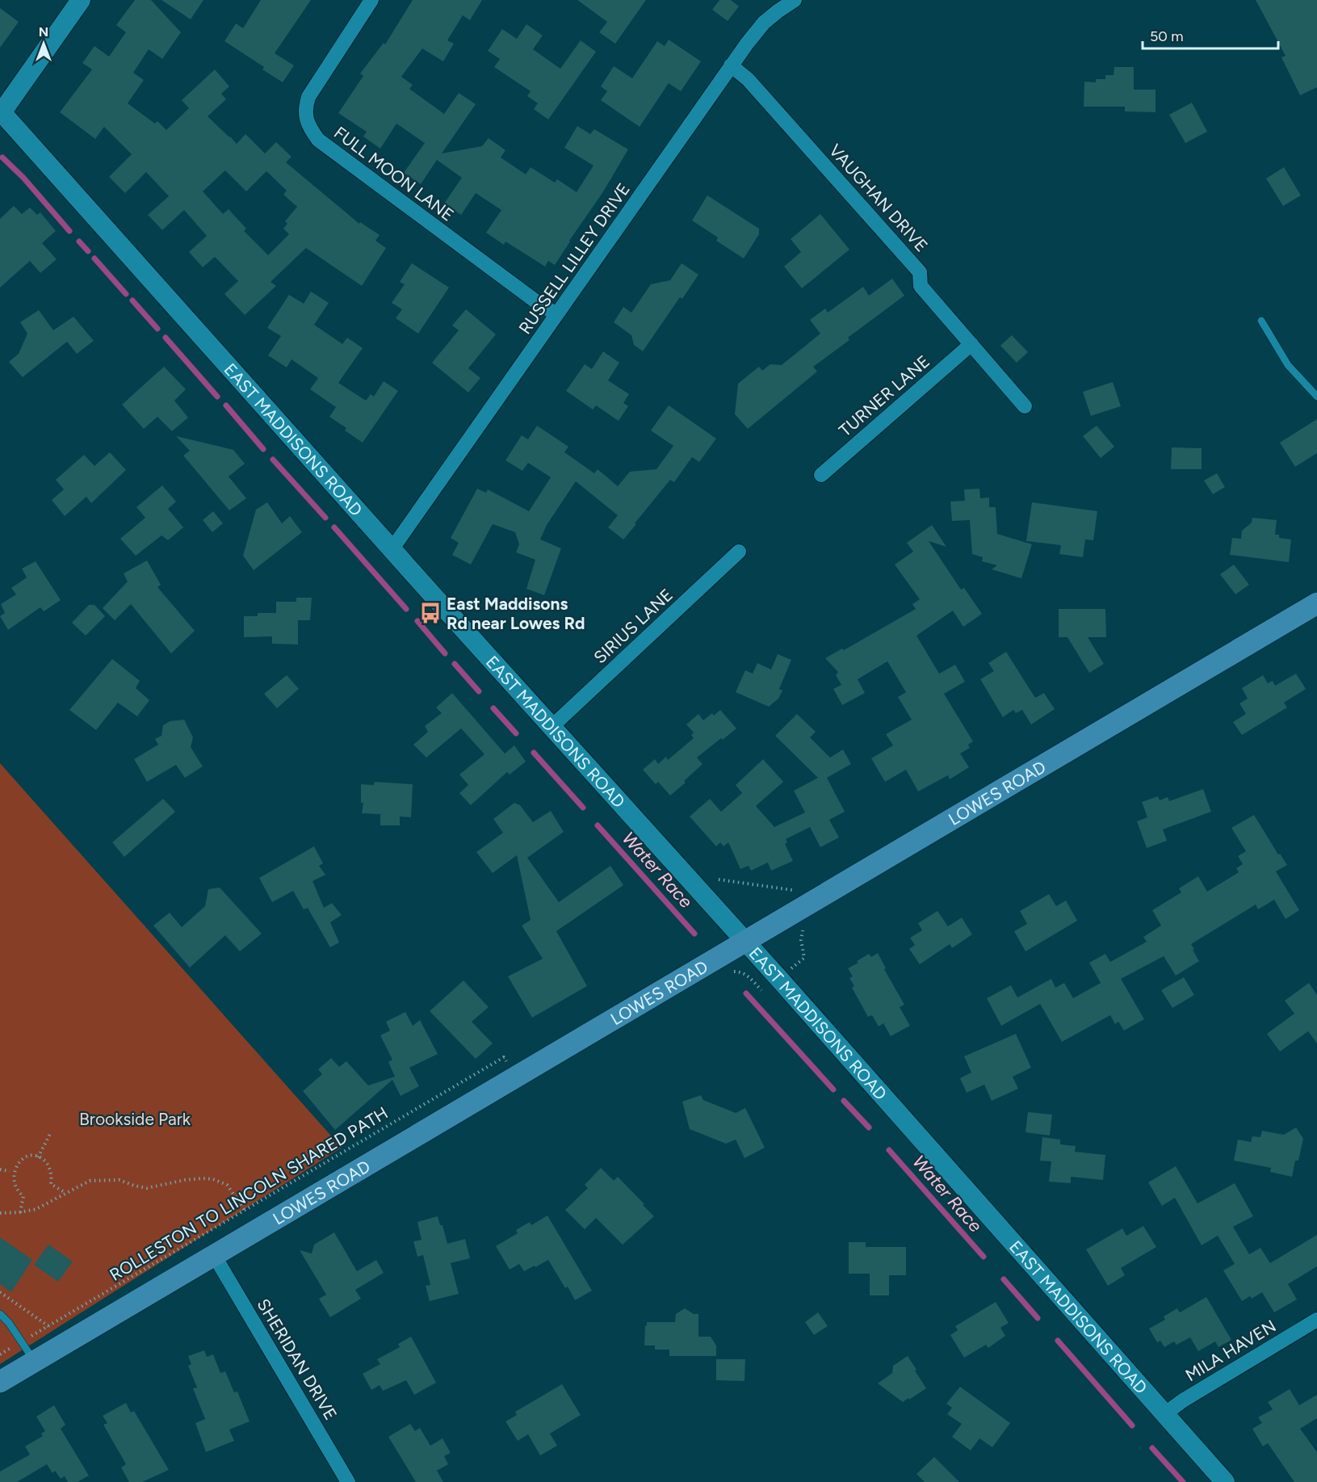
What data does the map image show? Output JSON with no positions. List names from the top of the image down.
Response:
{
  "streets": {
    "main road": ["LOWES ROAD"],
    "street": [
      "FULL MOON LANE",
      "VAUGHAN DRIVE",
      "RUSSELL LILLEY DRIVE",
      "TURNER LANE",
      "EAST MADDISONS ROAD",
      "SIRIUS LANE",
      "MILA HAVEN",
      "SHERIDAN DRIVE"
    ],
    "path": ["ROLLESTON TO LINCOLN SHARED PATH"]
  },
  "crossings": [
    ["FULL MOON LANE", "RUSSELL LILLEY DRIVE"],
    ["VAUGHAN DRIVE", "RUSSELL LILLEY DRIVE"],
    ["VAUGHAN DRIVE", "TURNER LANE"],
    ["RUSSELL LILLEY DRIVE", "EAST MADDISONS ROAD"],
    ["EAST MADDISONS ROAD", "SIRIUS LANE"],
    ["EAST MADDISONS ROAD", "LOWES ROAD"],
    ["EAST MADDISONS ROAD", "MILA HAVEN"],
    ["LOWES ROAD", "SHERIDAN DRIVE"]
  ],
  "water": ["Water Race"],
  "parks": ["Brookside Park"],
  "places": {
    "bus stop": ["East Maddisons Rd near Lowes Rd"]
  },
  "scale_bar": "50 m",
  "north": "top"
}
